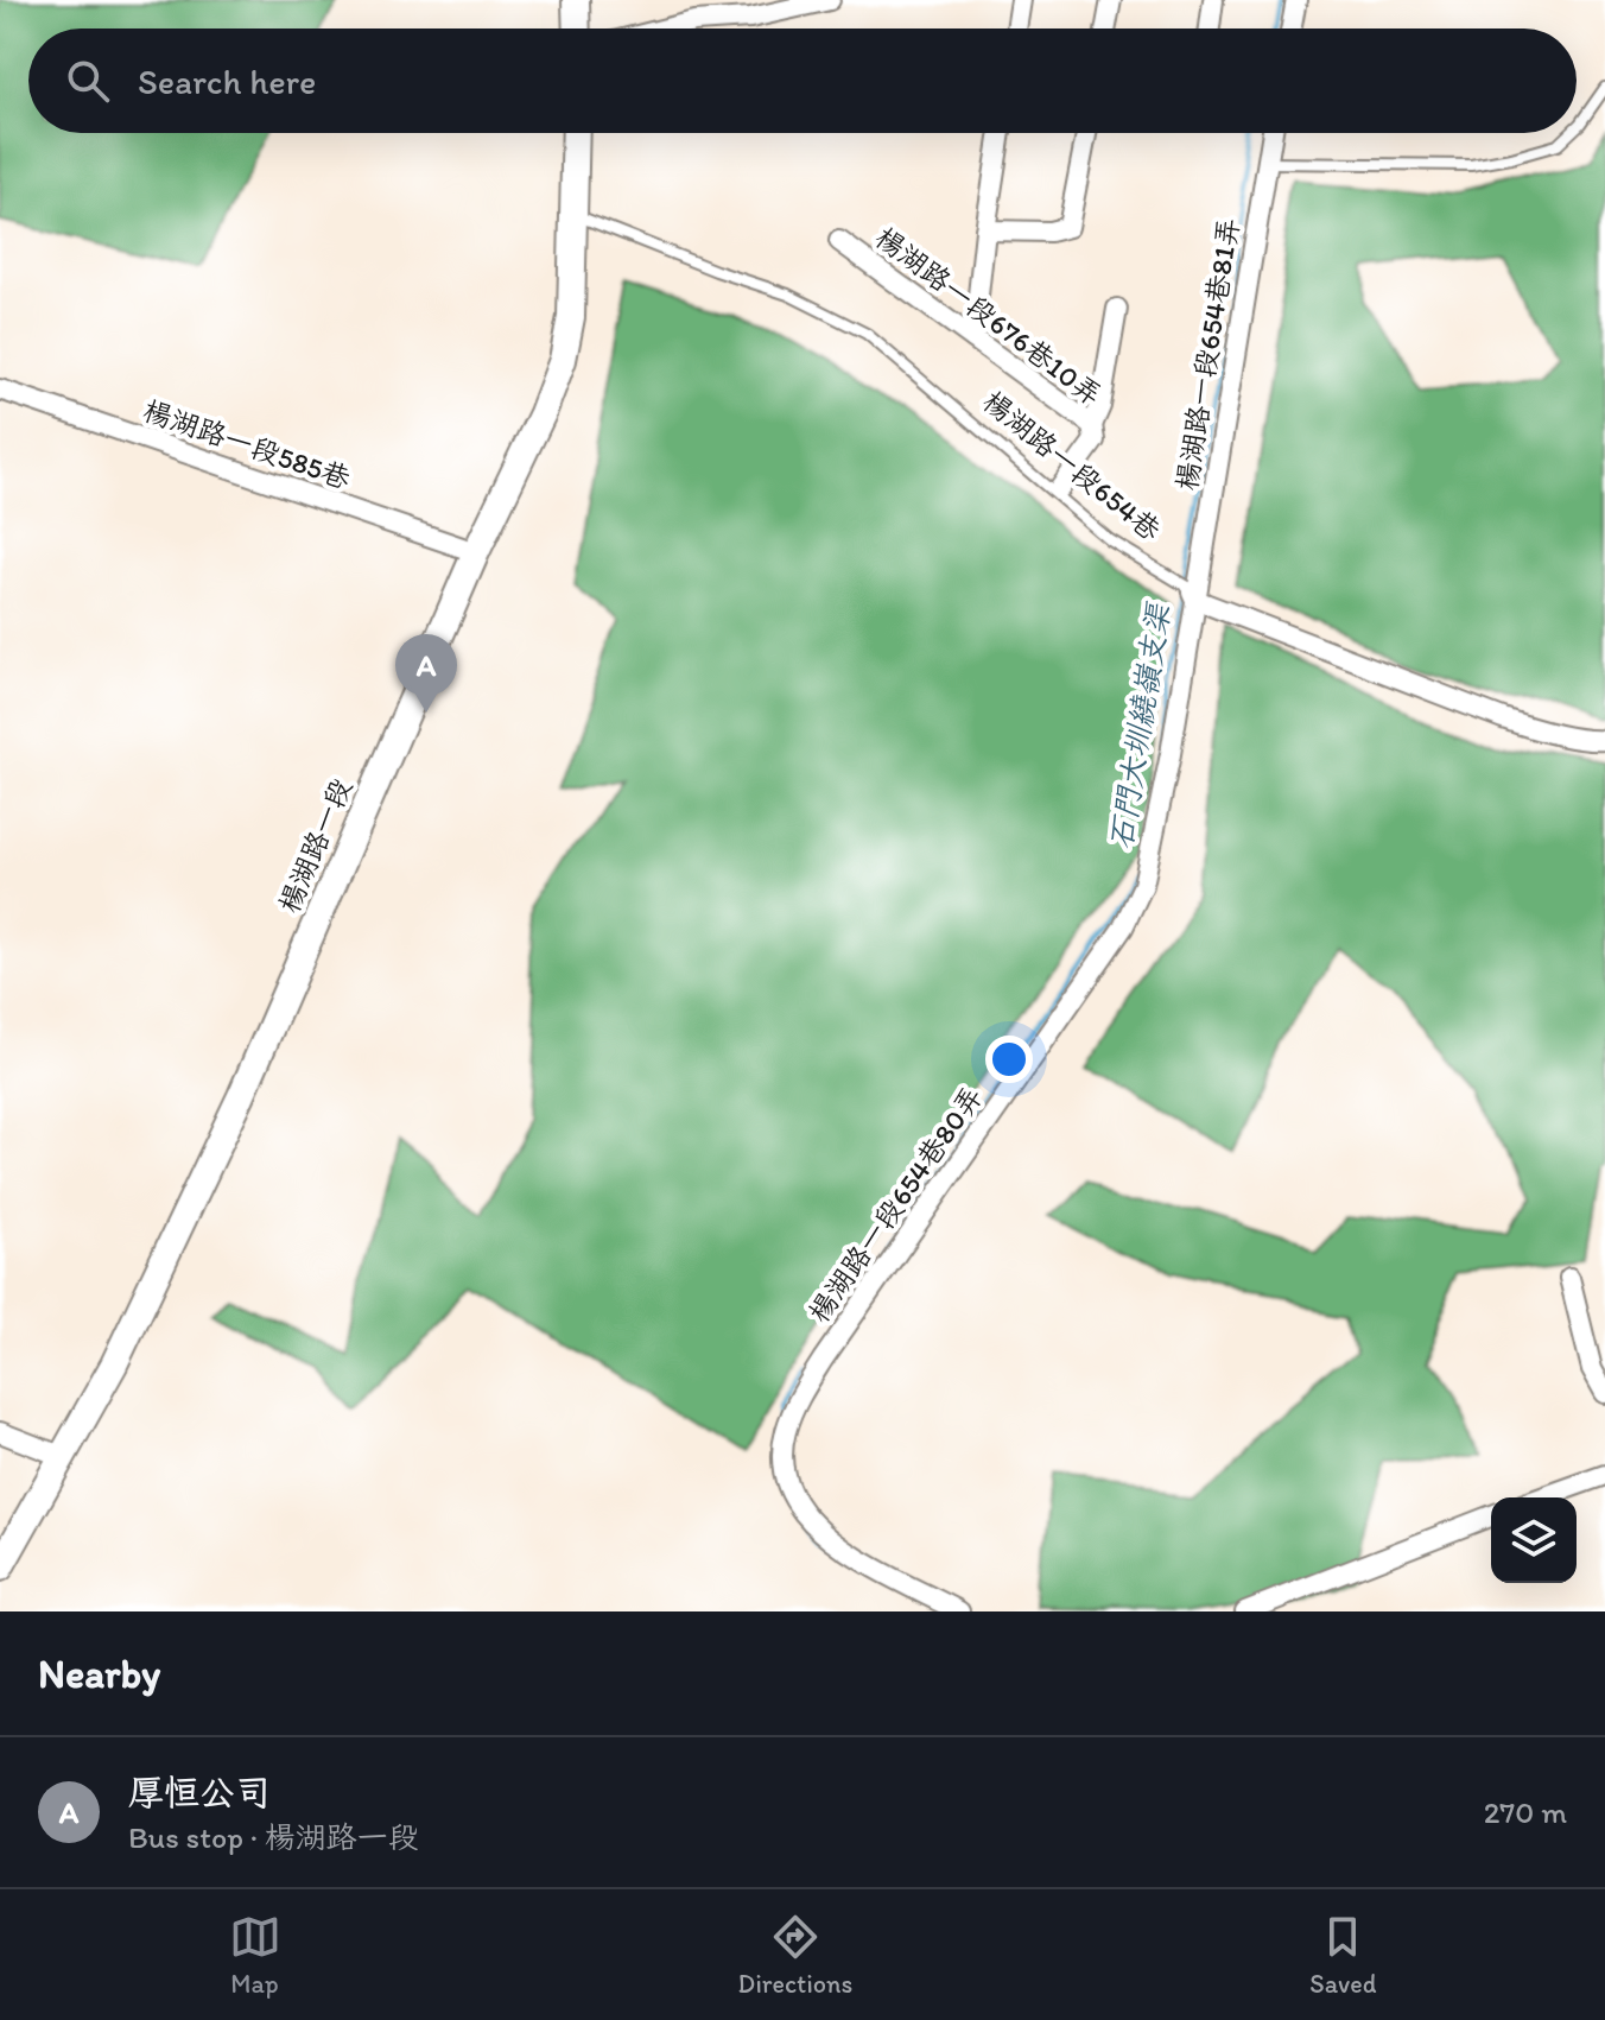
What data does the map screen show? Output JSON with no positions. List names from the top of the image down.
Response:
{
  "streets": {
    "street": [
      "楊湖路一段676巷10弄",
      "楊湖路一段654巷81弄",
      "楊湖路一段585巷",
      "楊湖路一段654巷",
      "楊湖路一段",
      "楊湖路一段654巷80弄"
    ]
  },
  "crossings": [
    ["楊湖路一段654巷81弄", "楊湖路一段654巷"],
    ["楊湖路一段654巷81弄", "楊湖路一段654巷80弄"],
    ["楊湖路一段585巷", "楊湖路一段"],
    ["楊湖路一段654巷", "楊湖路一段"],
    ["楊湖路一段654巷", "楊湖路一段654巷80弄"]
  ],
  "water": ["石門大圳繞嶺支渠"],
  "page": {
    "search": "Search here",
    "pins": "A",
    "heading": "Nearby",
    "list": [
      {
        "mark": "A",
        "name": "厚恒公司",
        "note": "Bus stop · 楊湖路一段",
        "value": "270 m"
      }
    ],
    "nav": ["Map", "Directions", "Saved"]
  }
}
